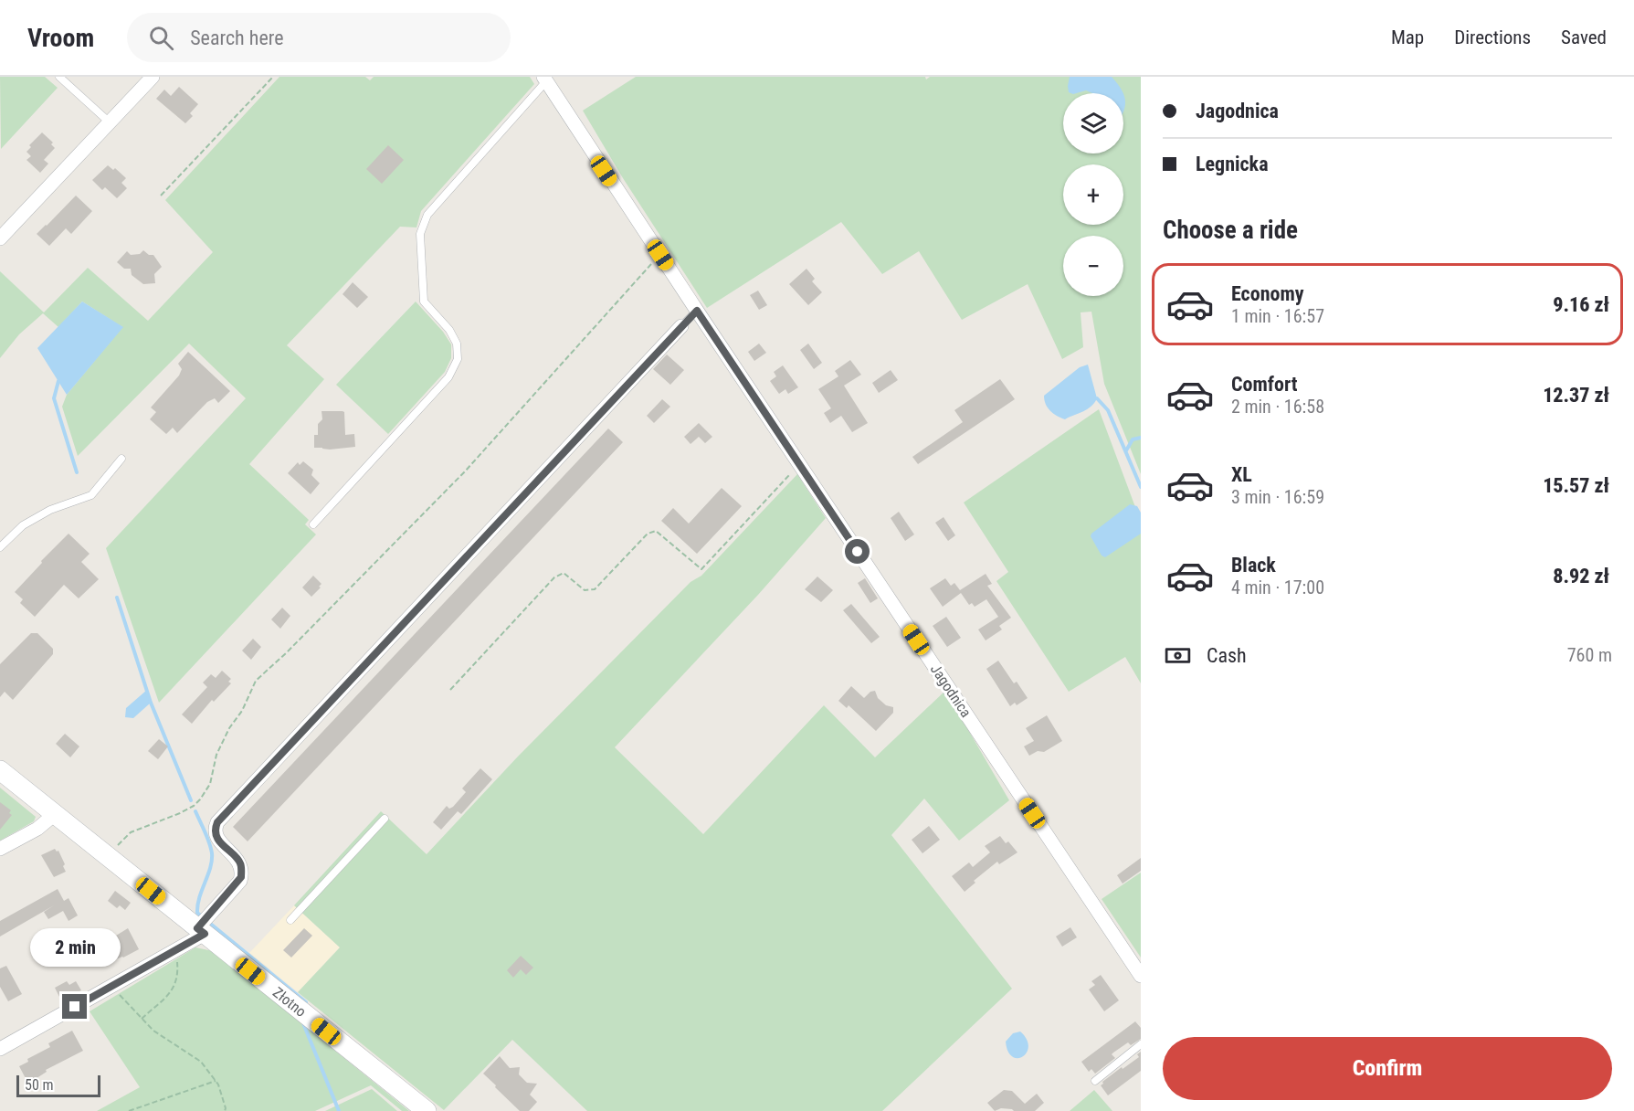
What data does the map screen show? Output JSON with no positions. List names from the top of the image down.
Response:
{
  "streets": {
    "street": ["Jagodnica", "Złotno"]
  },
  "scale_bar": "50 m",
  "page": {
    "header": "Vroom",
    "search": "Search here",
    "nav": ["Map", "Directions", "Saved"],
    "banner": ["Jagodnica", "Legnicka"],
    "map_buttons": ["+", "−"],
    "heading": "Choose a ride",
    "list": [
      {
        "name": "Economy",
        "note": "1 min · 16:57",
        "value": "9.16 zł"
      },
      {
        "name": "Comfort",
        "note": "2 min · 16:58",
        "value": "12.37 zł"
      },
      {
        "name": "XL",
        "note": "3 min · 16:59",
        "value": "15.57 zł"
      },
      {
        "name": "Black",
        "note": "4 min · 17:00",
        "value": "8.92 zł"
      }
    ],
    "pay": ["Cash", "760 m"],
    "bubble": "2 min",
    "buttons": "Confirm",
    "scale": "50 m"
  }
}
